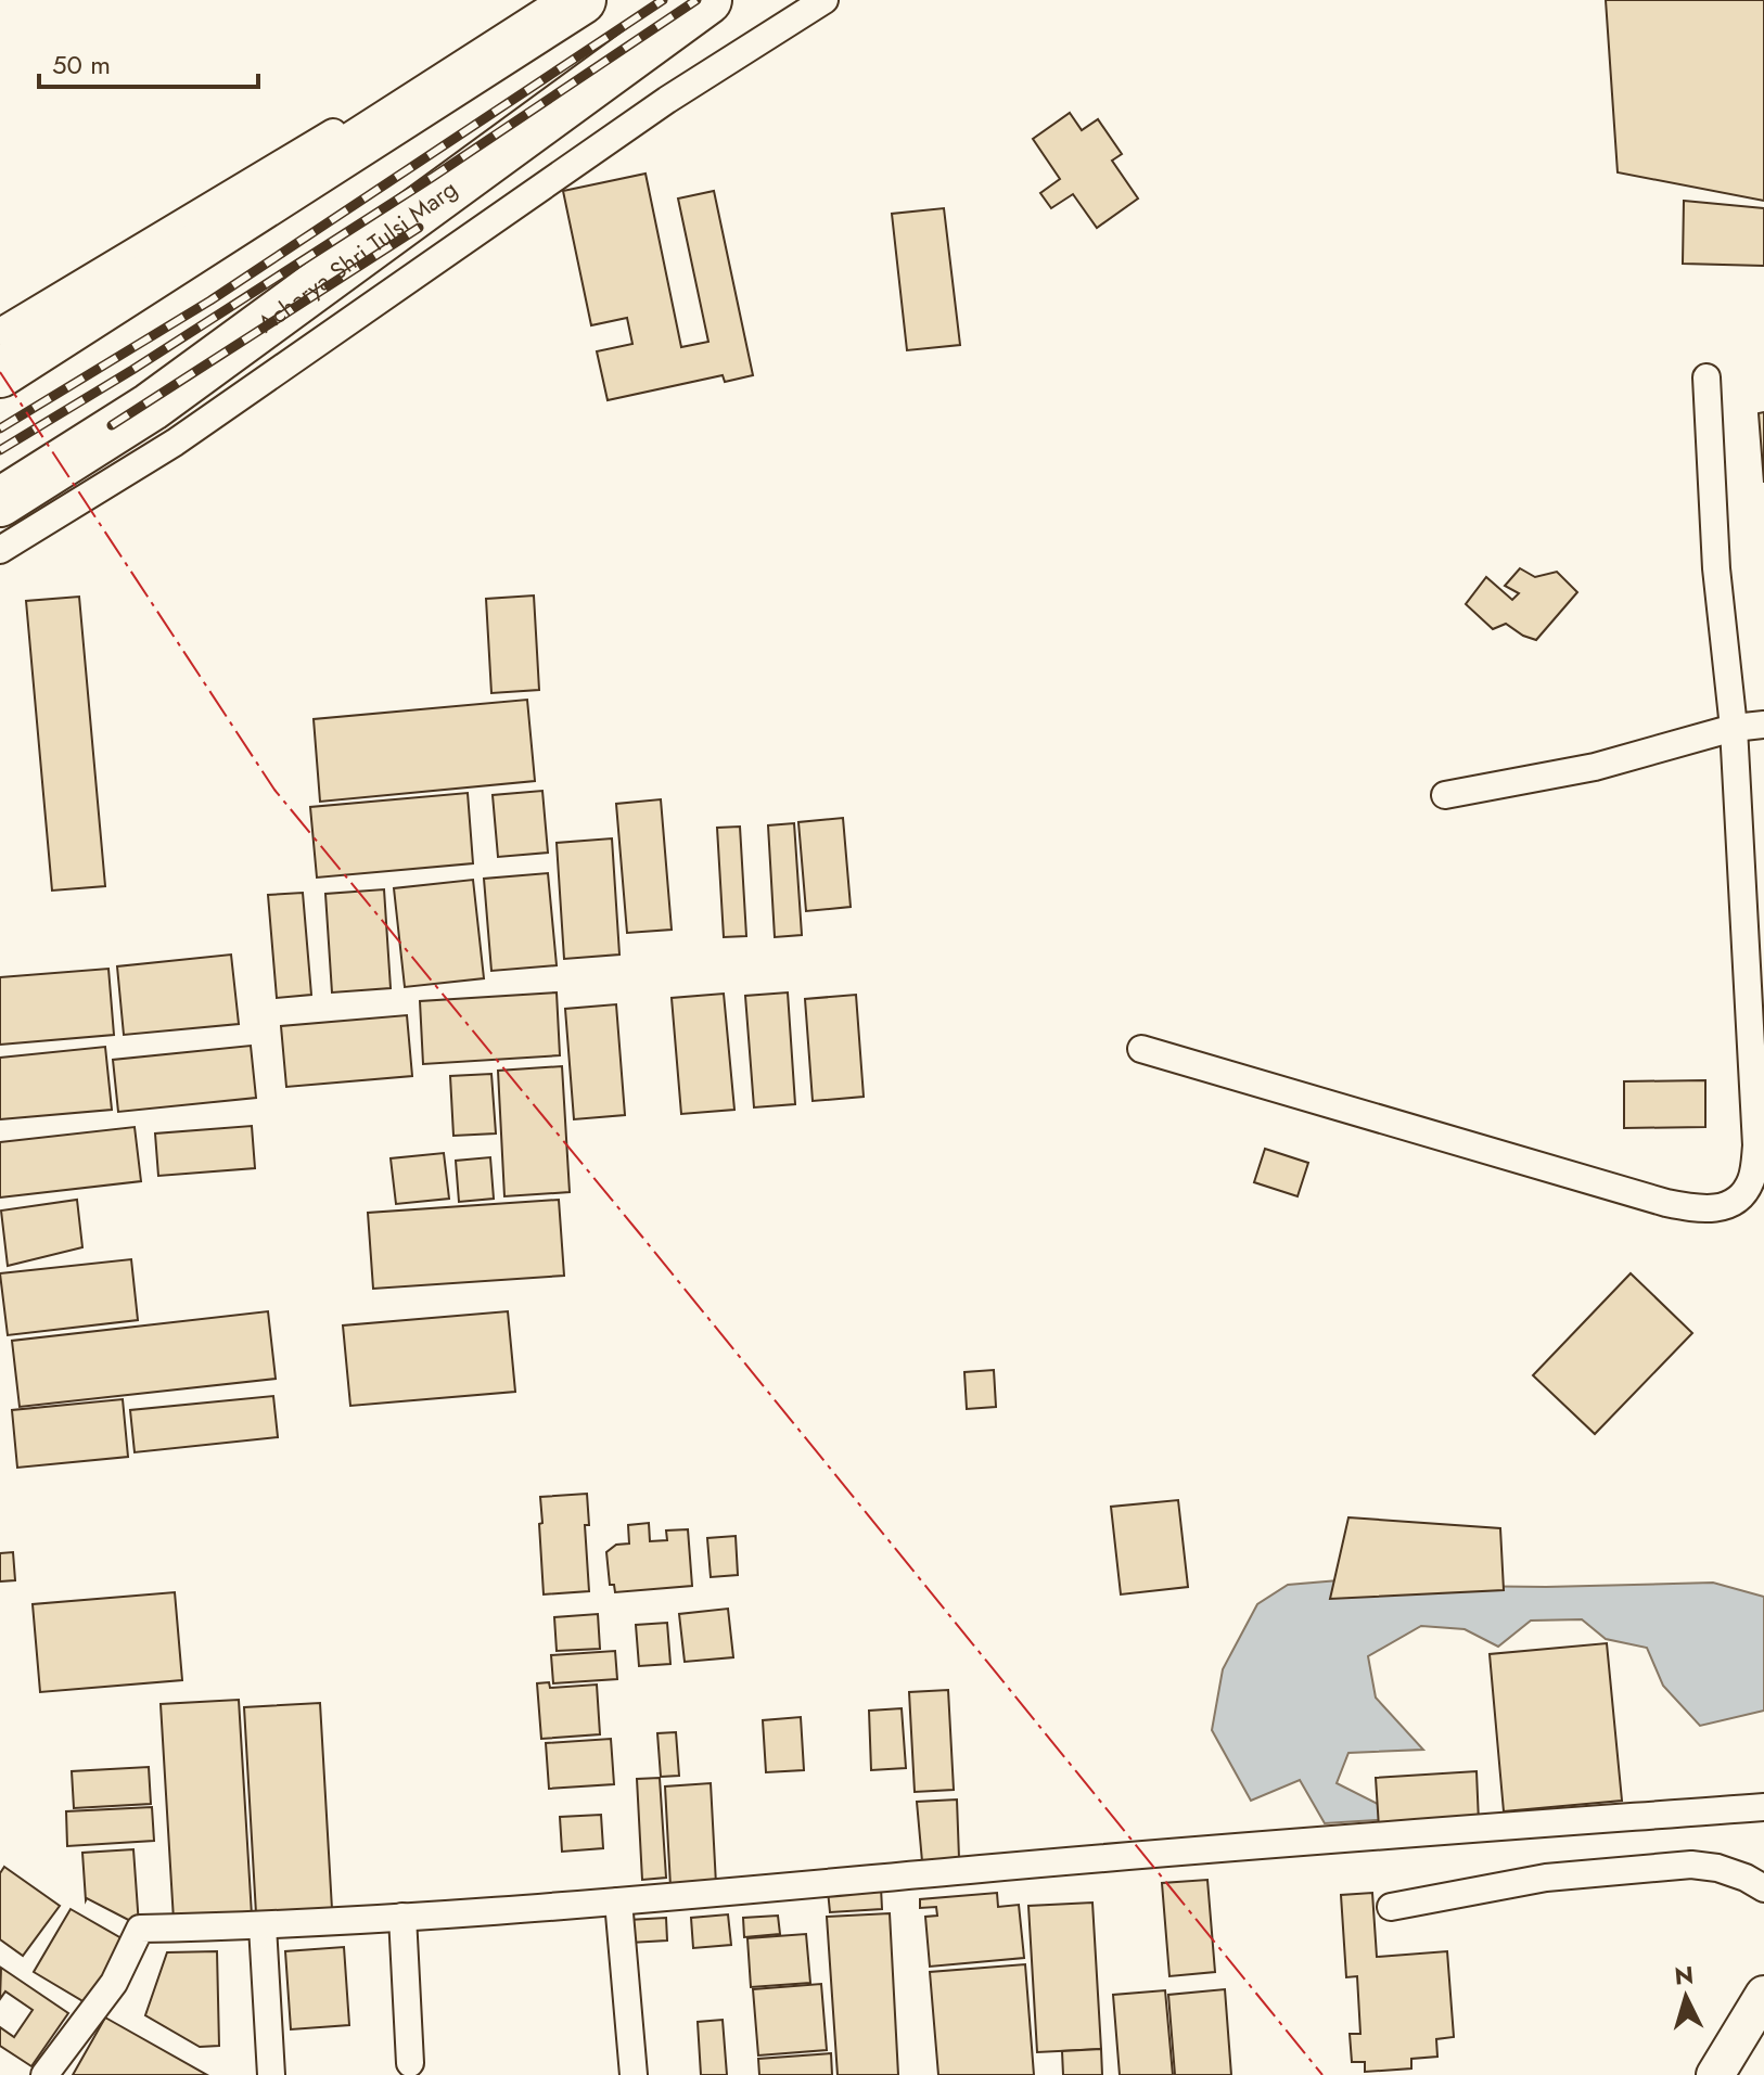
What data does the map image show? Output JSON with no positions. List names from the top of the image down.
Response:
{
  "streets": {
    "highway": ["Acharya Shri Tulsi Marg"]
  },
  "scale_bar": "50 m",
  "north": "top"
}
